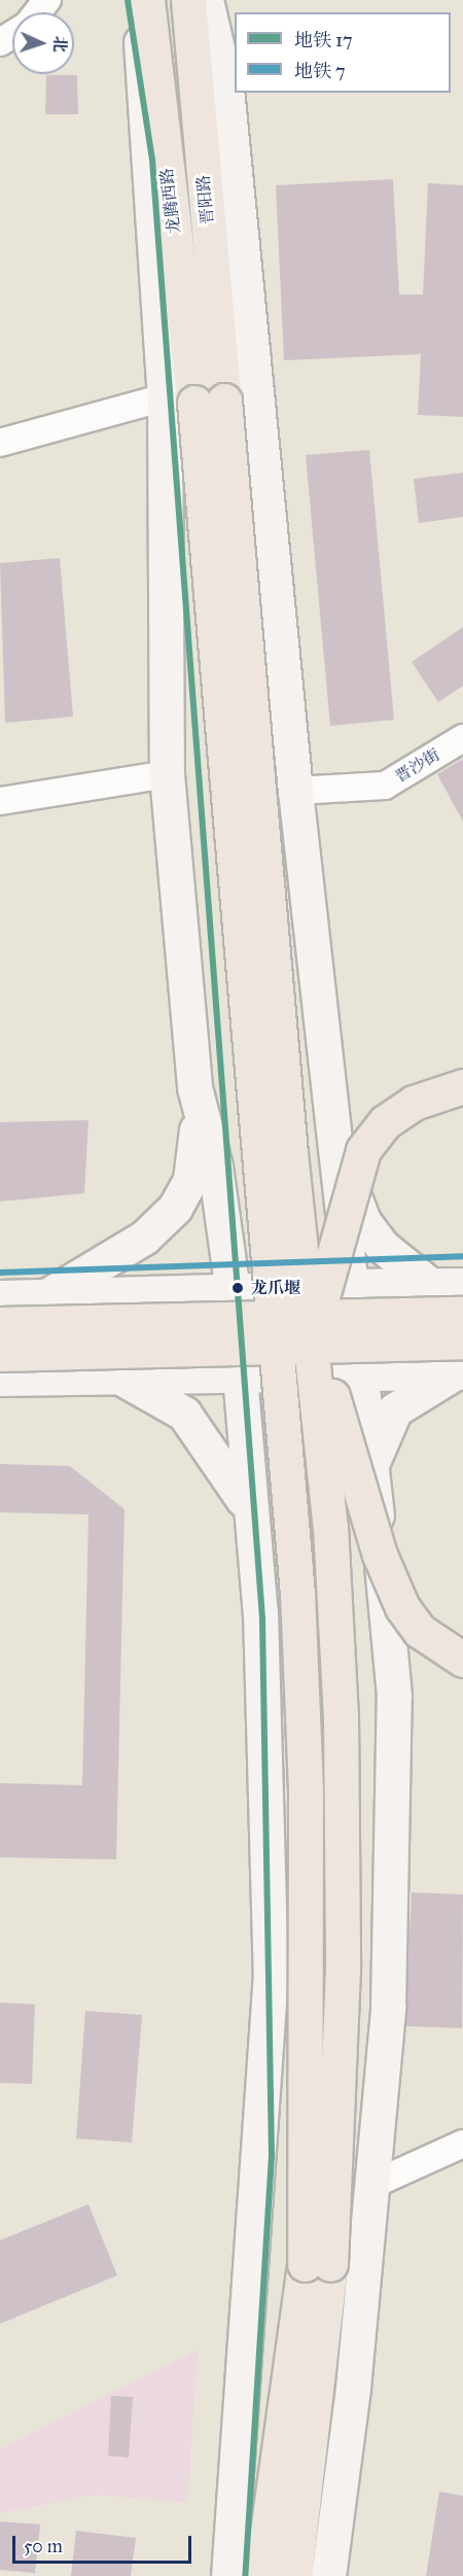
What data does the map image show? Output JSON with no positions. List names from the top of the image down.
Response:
{
  "streets": {
    "main road": ["晋阳路", "龙腾西路"],
    "street": ["晋沙街"]
  },
  "crossings": [
    ["晋阳路", "龙腾西路"]
  ],
  "places": ["龙爪堰"],
  "lines": ["metro line 17", "metro line 7"],
  "legend": ["地铁 17", "地铁 7"],
  "scale_bar": "50 m",
  "north": "right"
}
